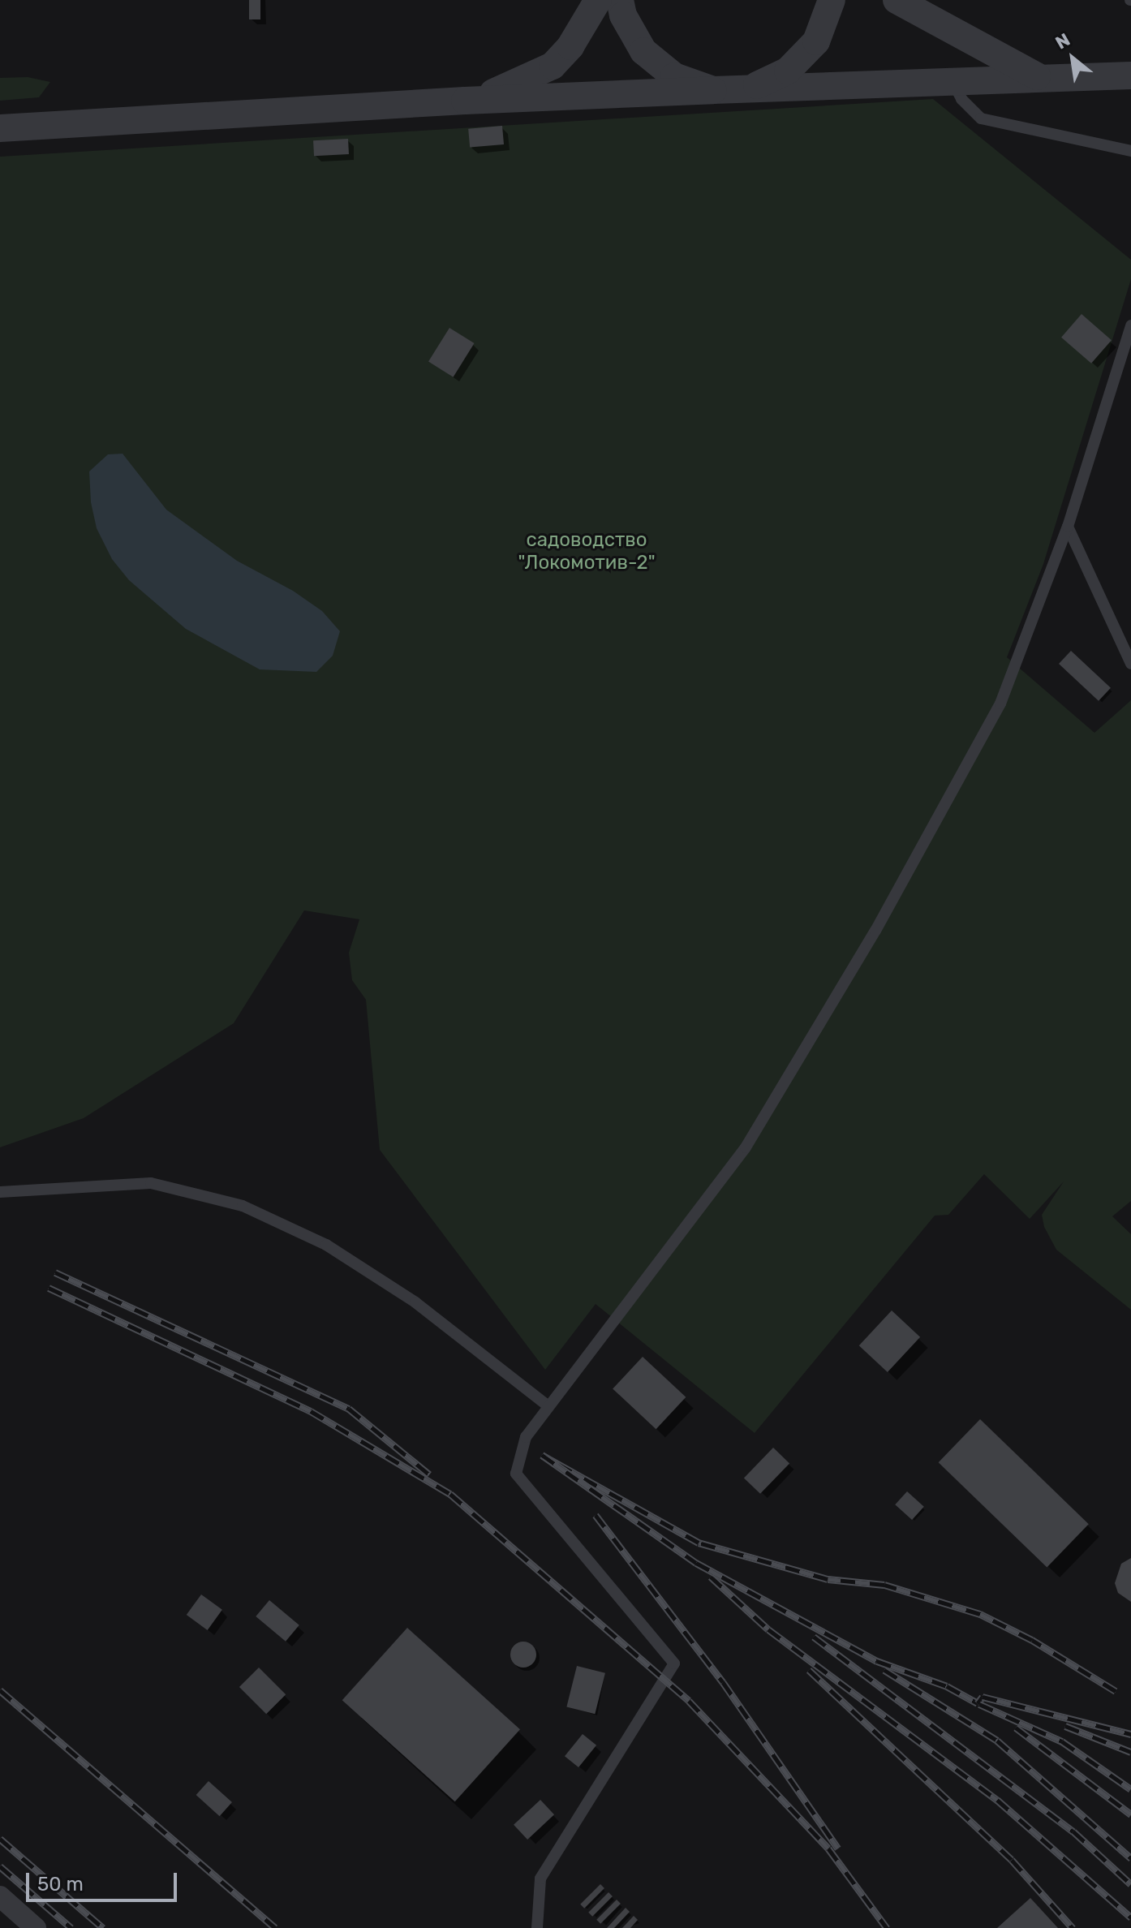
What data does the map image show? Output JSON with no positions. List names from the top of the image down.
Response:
{
  "parks": ["садоводство \"Локомотив-2\""],
  "scale_bar": "50 m",
  "north": "top left"
}
